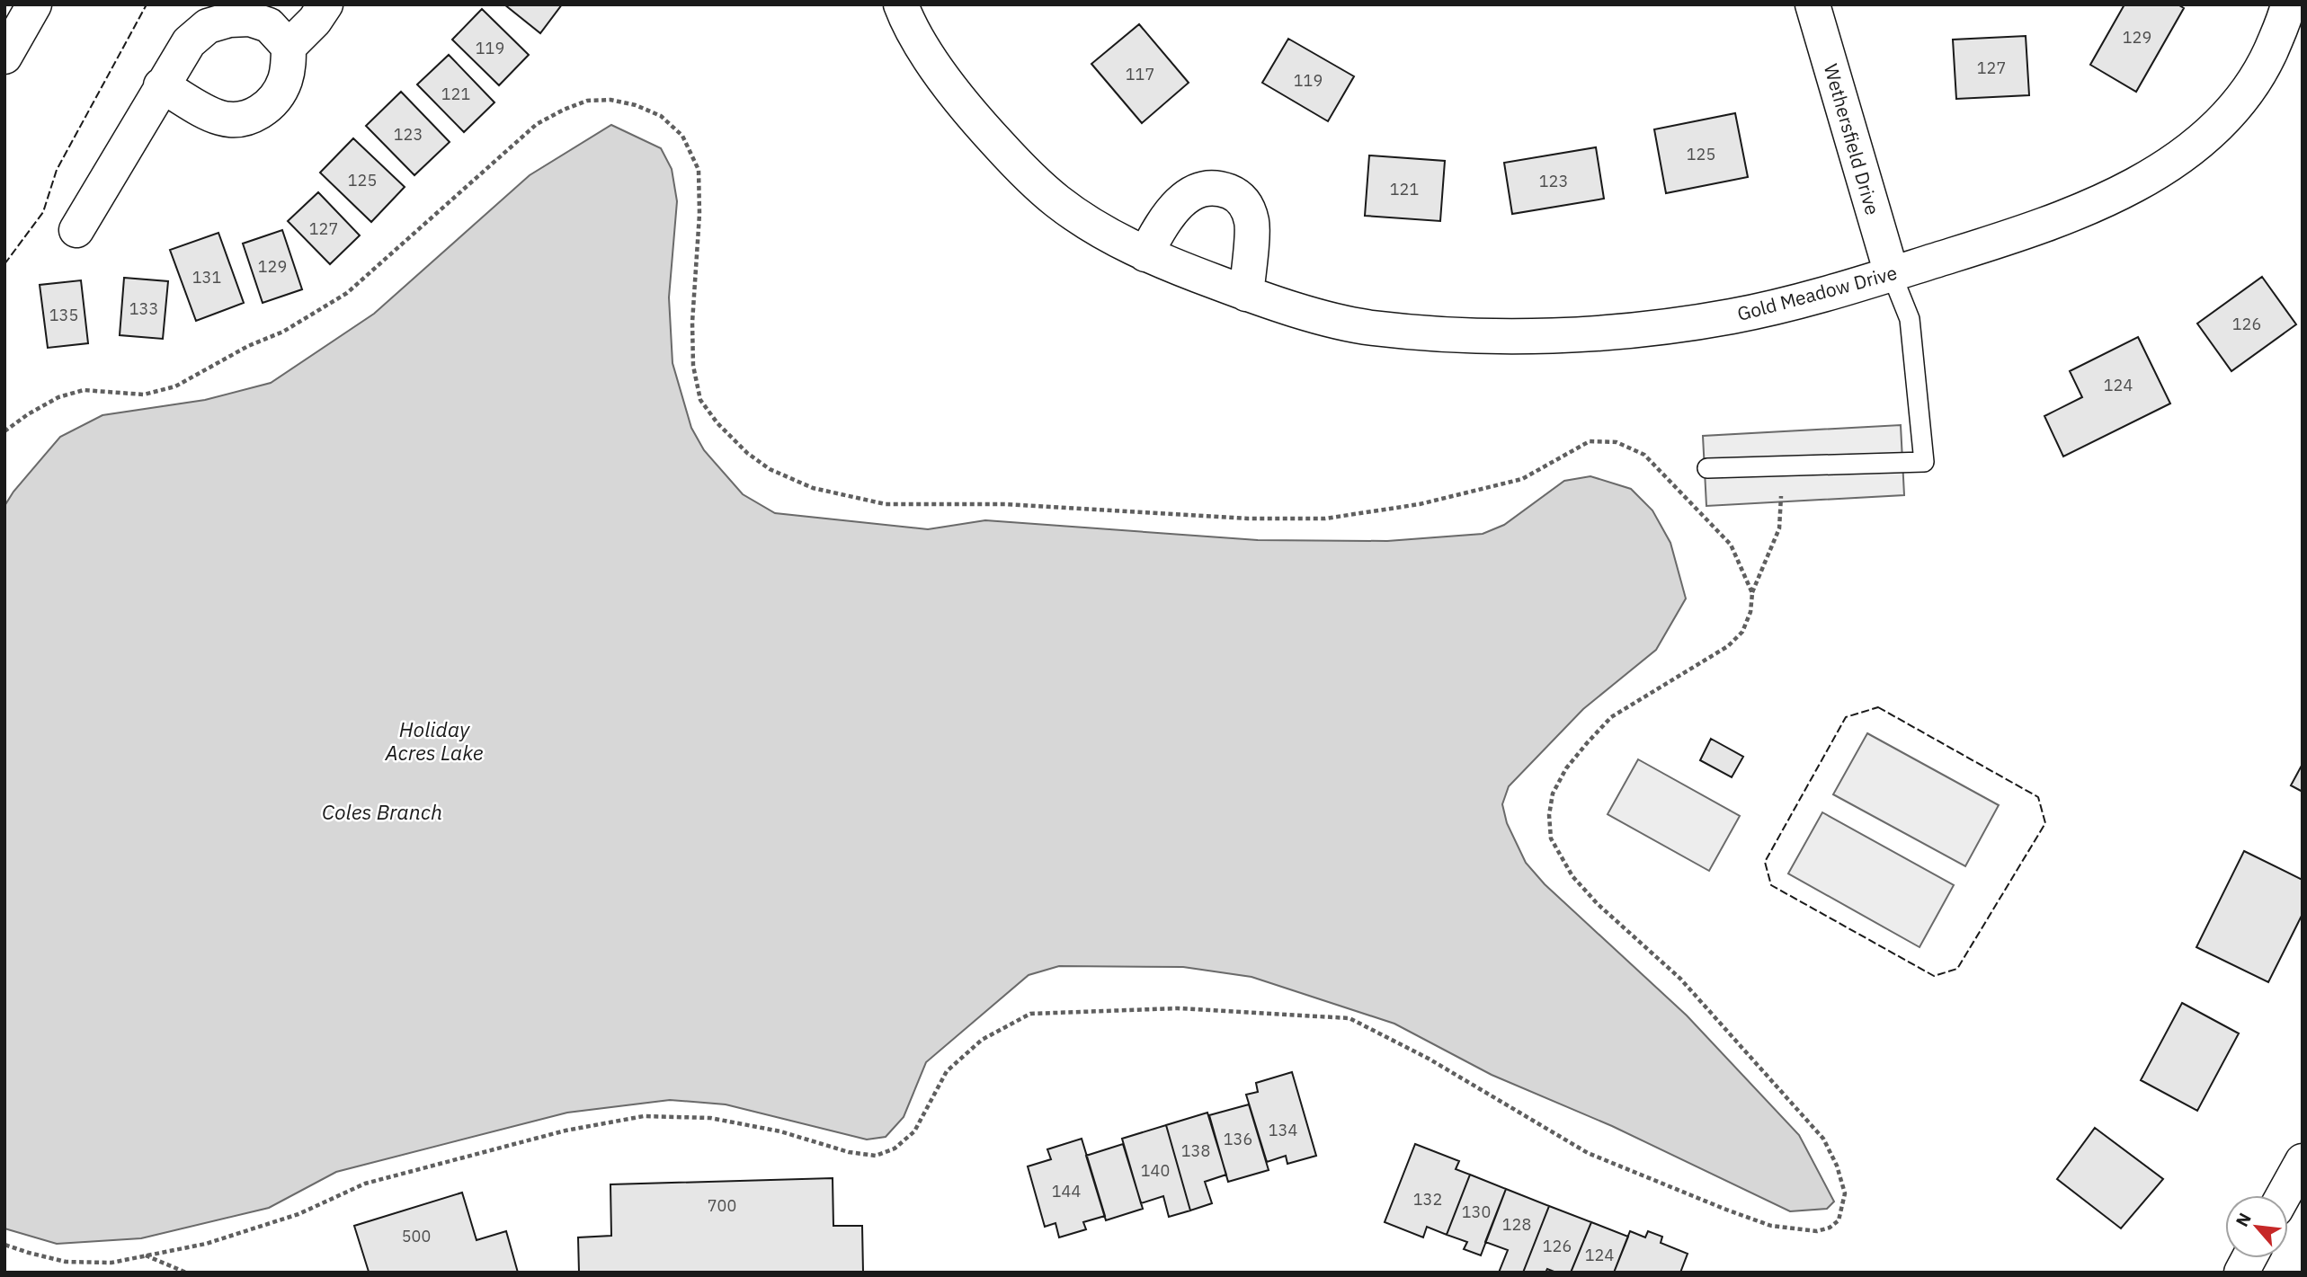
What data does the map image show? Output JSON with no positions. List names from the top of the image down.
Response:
{
  "streets": {
    "street": ["Wethersfield Drive", "Gold Meadow Drive"]
  },
  "crossings": [
    ["Wethersfield Drive", "Gold Meadow Drive"]
  ],
  "water": ["Holiday Acres Lake", "Coles Branch"],
  "house_numbers": [
    "129",
    "119",
    "127",
    "117",
    "119",
    "121",
    "123",
    "125",
    "125",
    "123",
    "121",
    "127",
    "129",
    "131",
    "133",
    "135",
    "126",
    "124",
    "134",
    "136",
    "138",
    "140",
    "144",
    "132",
    "700",
    "130",
    "128",
    "500",
    "126",
    "124"
  ],
  "north": "top left"
}
